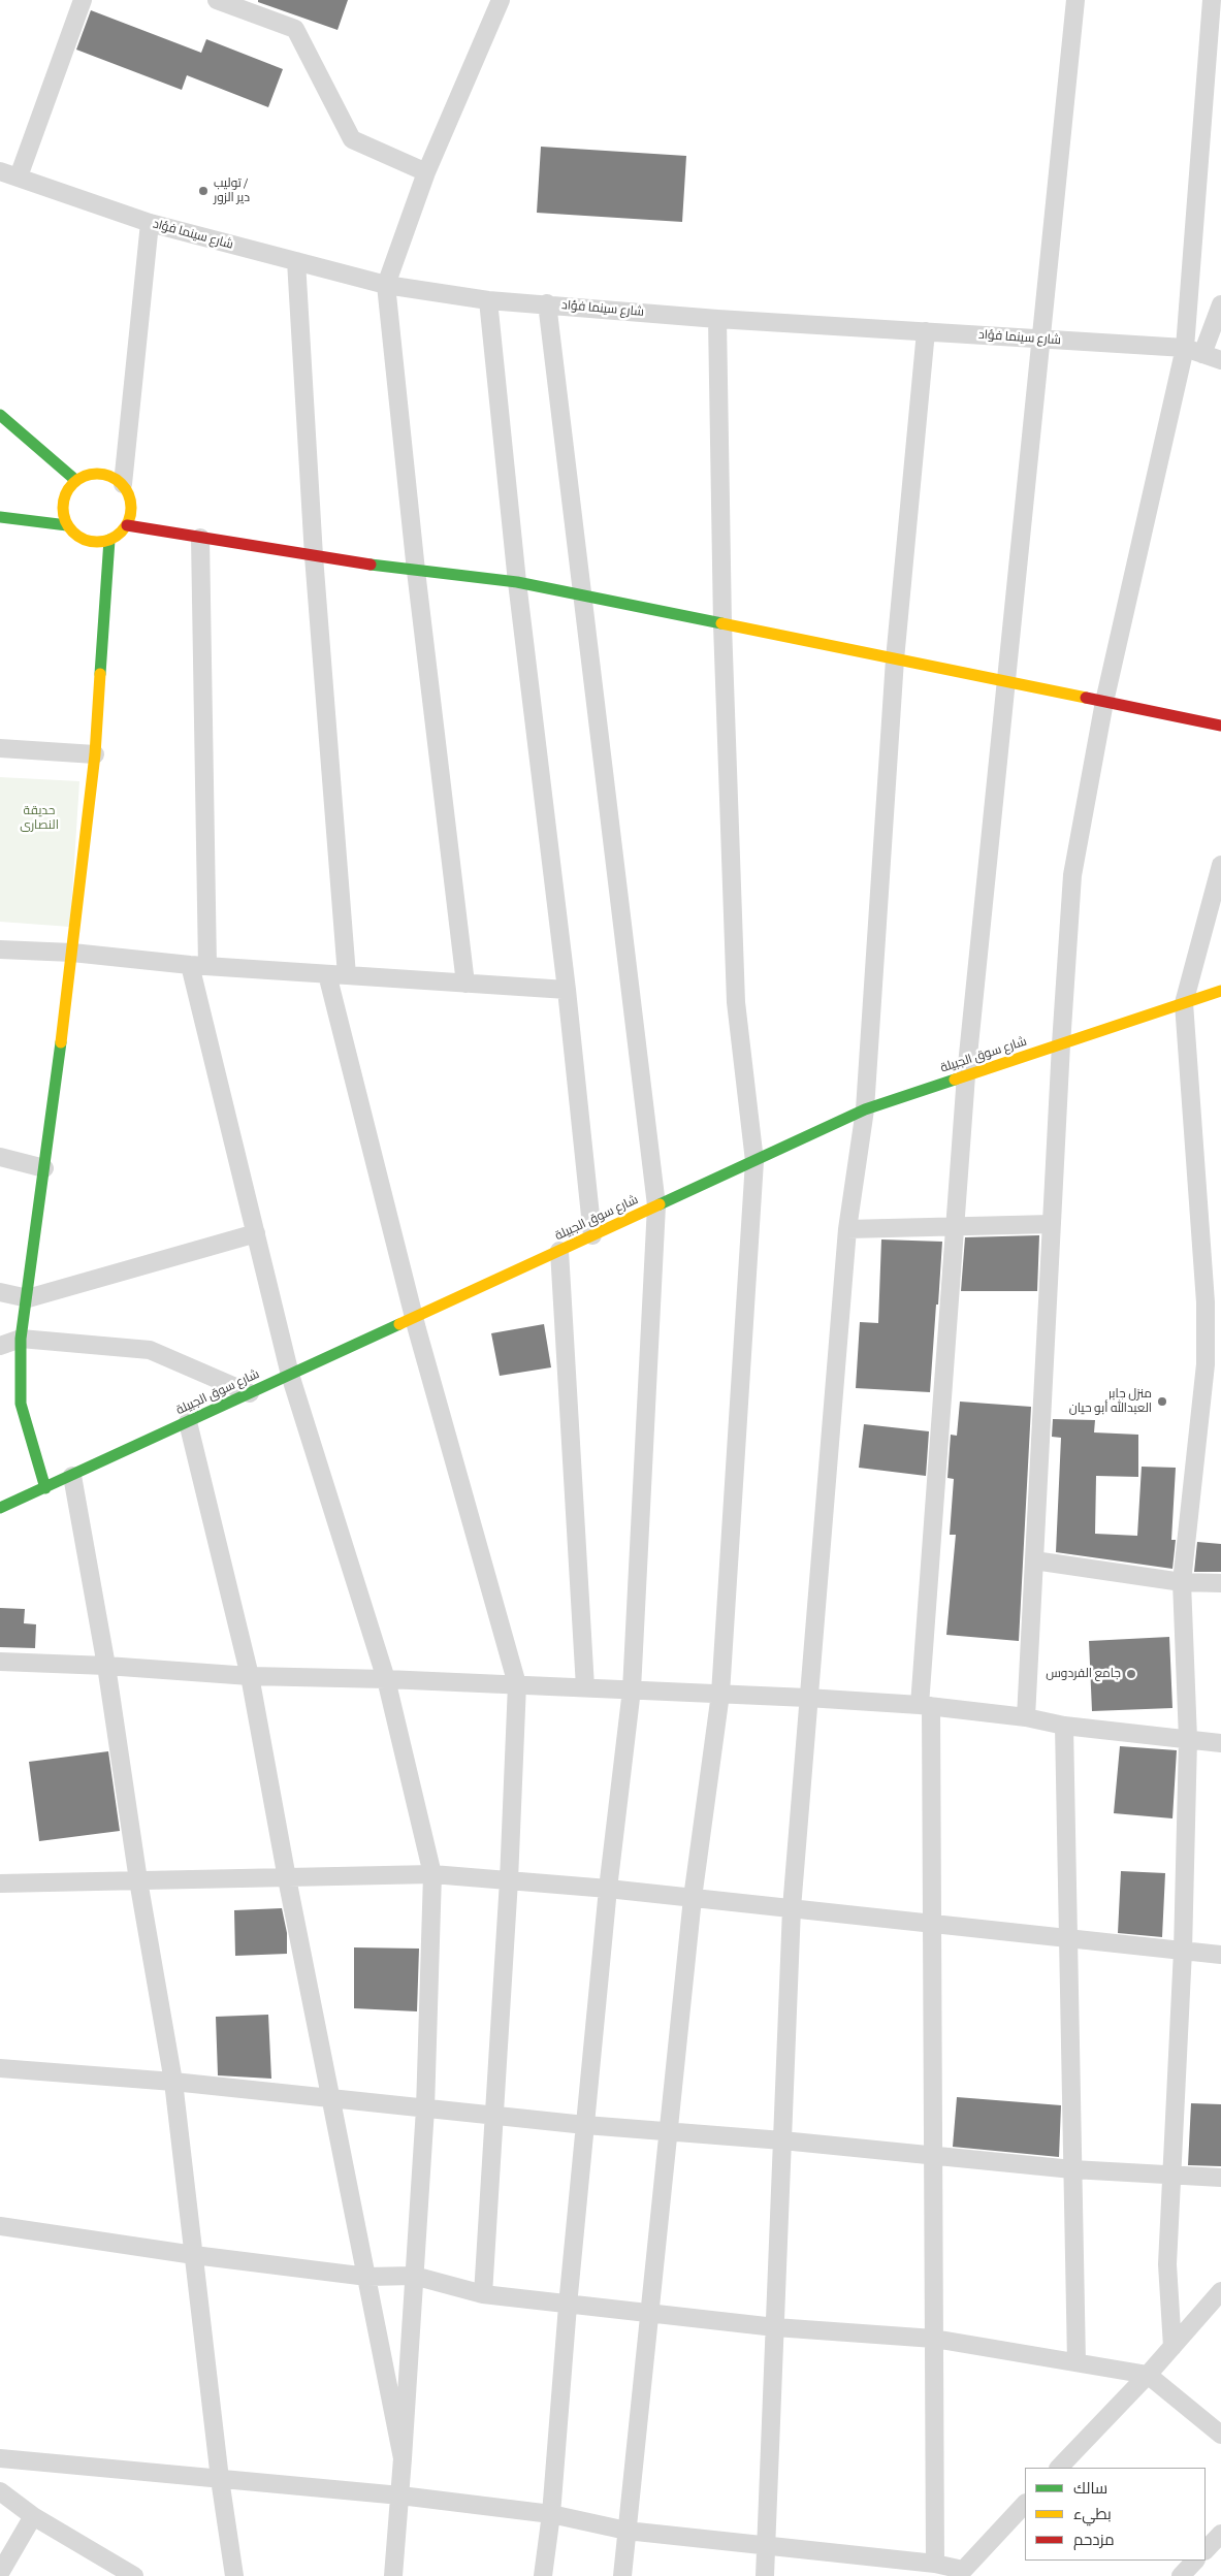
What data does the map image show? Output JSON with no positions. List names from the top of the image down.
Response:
{
  "streets": {
    "street": ["شارع سينما فؤاد", "شارع سوق الجبيلة"]
  },
  "parks": ["حديقة النصارى"],
  "places": ["توليب / دير الزور", "منزل جابر العبدالله أبو حيان", "جامع الفردوس"],
  "legend": ["سالك", "بطيء", "مزدحم"]
}
